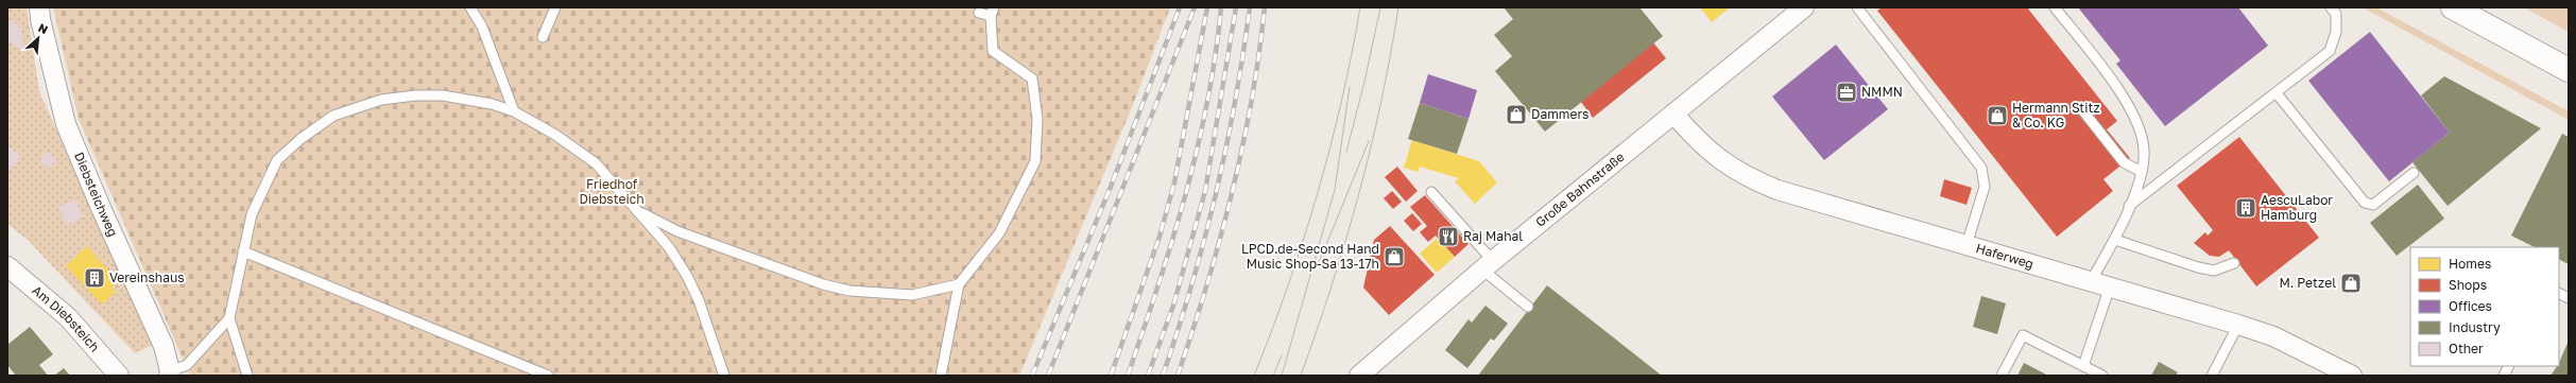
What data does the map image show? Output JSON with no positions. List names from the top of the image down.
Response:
{
  "streets": {
    "street": [
      "Große Bahnstraße",
      "Diebsteichweg",
      "Haferweg",
      "Am Diebsteich"
    ]
  },
  "crossings": [
    ["Große Bahnstraße", "Haferweg"]
  ],
  "parks": ["Friedhof Diebsteich"],
  "places": {
    "office": ["NMMN"],
    "shop": [
      "Dammers",
      "Hermann Stitz & Co. KG",
      "LPCD.de-Second Hand Music Shop-Sa 13-17h",
      "M. Petzel"
    ],
    "building": ["AescuLabor Hamburg", "Vereinshaus"],
    "restaurant": ["Raj Mahal"]
  },
  "legend": [
    "Homes",
    "Shops",
    "Offices",
    "Industry",
    "Other"
  ],
  "north": "top right"
}
